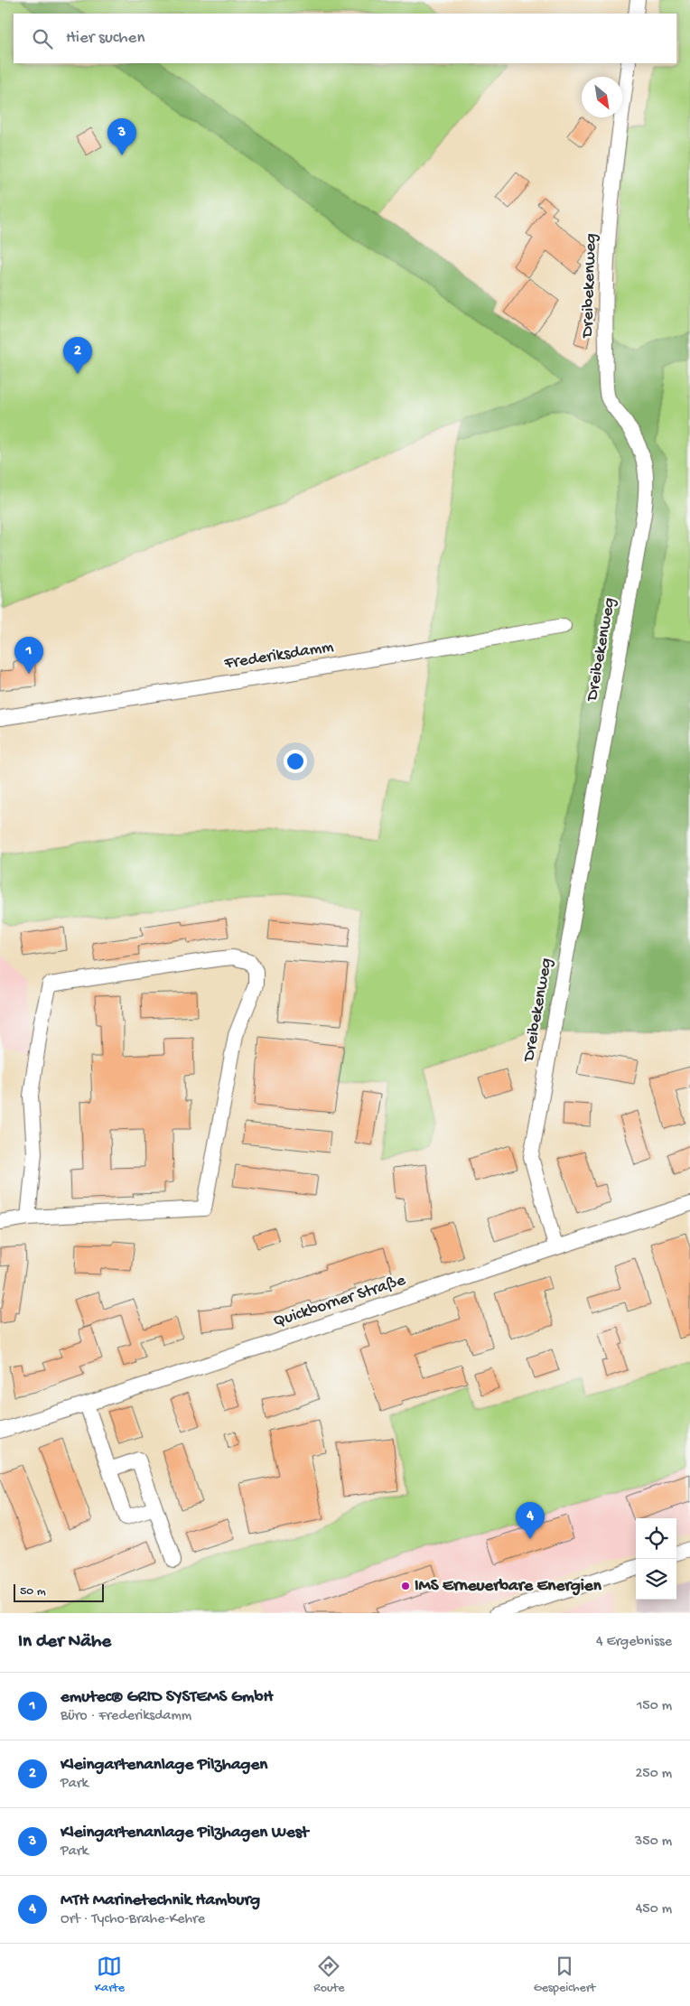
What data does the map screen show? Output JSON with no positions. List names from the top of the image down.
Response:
{
  "streets": {
    "street": ["Dreibekenweg", "Frederiksdamm", "Quickborner Straße"]
  },
  "crossings": [
    ["Dreibekenweg", "Quickborner Straße"]
  ],
  "places": ["IMS Erneuerbare Energien"],
  "scale_bar": "50 m",
  "north": "bottom right",
  "page": {
    "search": "Hier suchen",
    "pins": [
      "3",
      "2",
      "1",
      "4"
    ],
    "scale": "50 m",
    "heading": ["In der Nähe", "4 Ergebnisse"],
    "list": [
      {
        "mark": "1",
        "name": "emutec® GRID SYSTEMS GmbH",
        "note": "Büro · Frederiksdamm",
        "value": "150 m"
      },
      {
        "mark": "2",
        "name": "Kleingartenanlage Pilzhagen",
        "note": "Park",
        "value": "250 m"
      },
      {
        "mark": "3",
        "name": "Kleingartenanlage Pilzhagen West",
        "note": "Park",
        "value": "350 m"
      },
      {
        "mark": "4",
        "name": "MTH Marinetechnik Hamburg",
        "note": "Ort · Tycho-Brahe-Kehre",
        "value": "450 m"
      }
    ],
    "nav": ["Karte", "Route", "Gespeichert"]
  }
}
